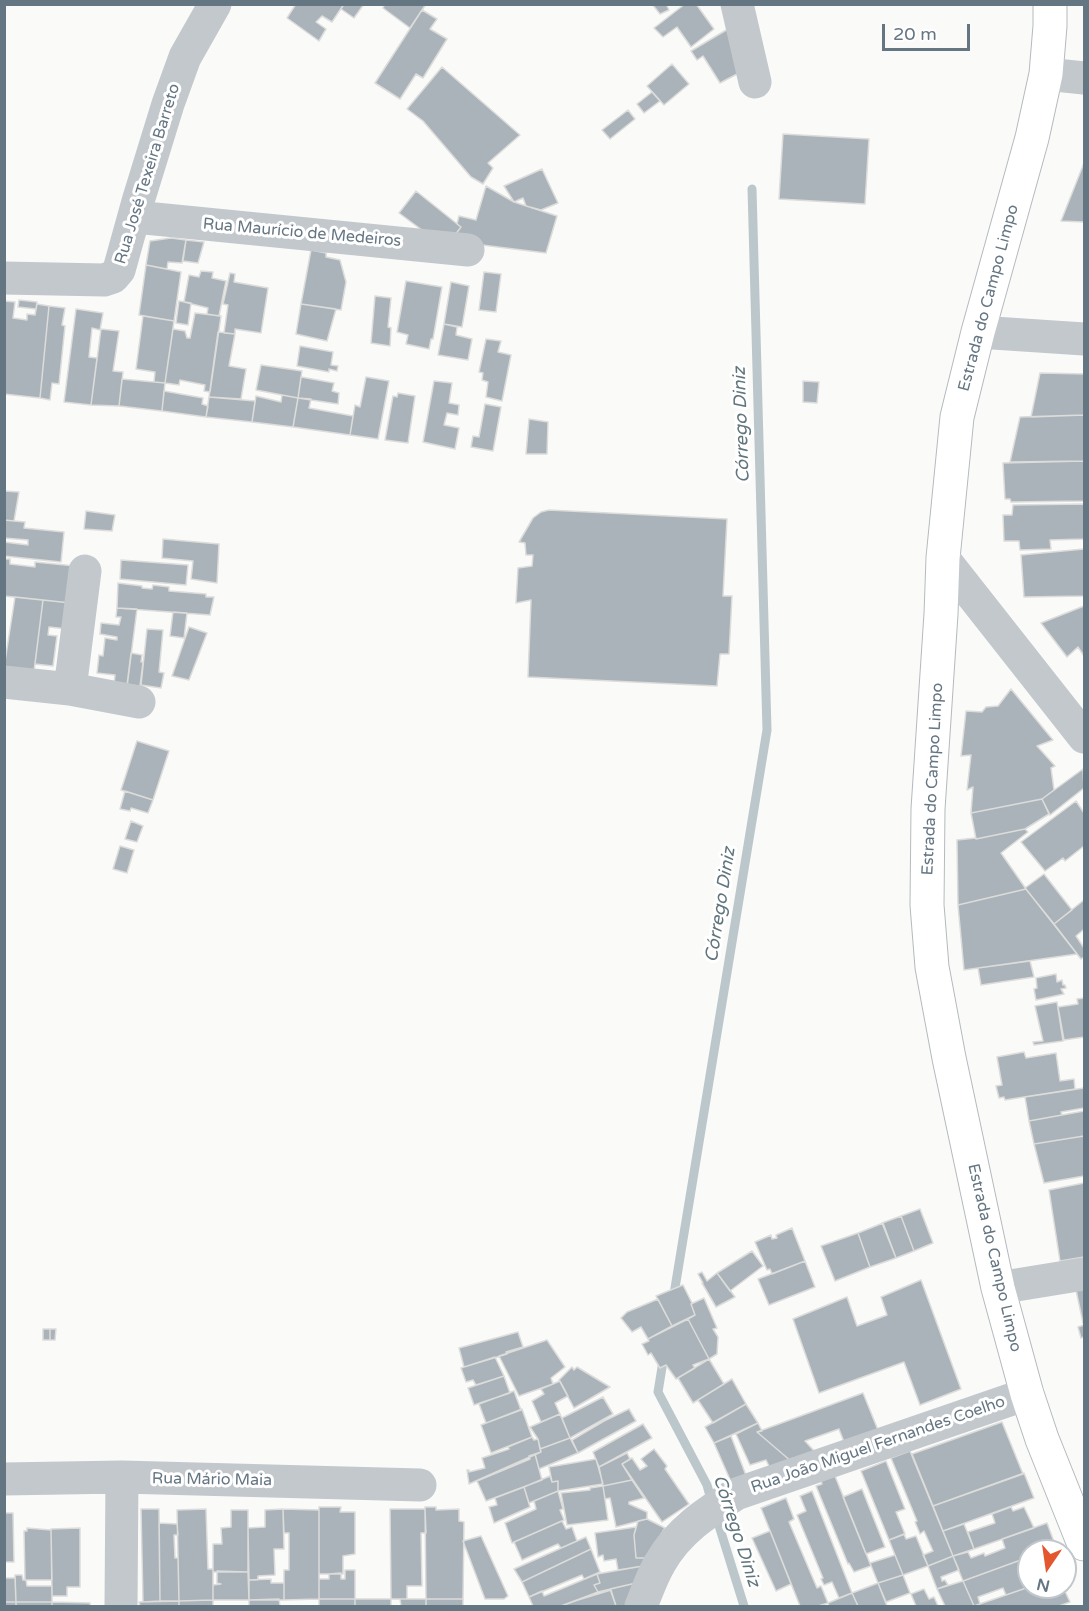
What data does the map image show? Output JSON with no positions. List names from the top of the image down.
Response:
{
  "streets": {
    "main road": ["Estrada do Campo Limpo"],
    "street": [
      "Rua José Texeira Barreto",
      "Rua Maurício de Medeiros",
      "Rua João Miguel Fernandes Coelho",
      "Rua Mário Maia"
    ]
  },
  "crossings": [
    ["Rua José Texeira Barreto", "Rua Maurício de Medeiros"],
    ["Estrada do Campo Limpo", "Rua João Miguel Fernandes Coelho"]
  ],
  "water": ["Córrego Diniz"],
  "scale_bar": "20 m",
  "north": "bottom"
}
